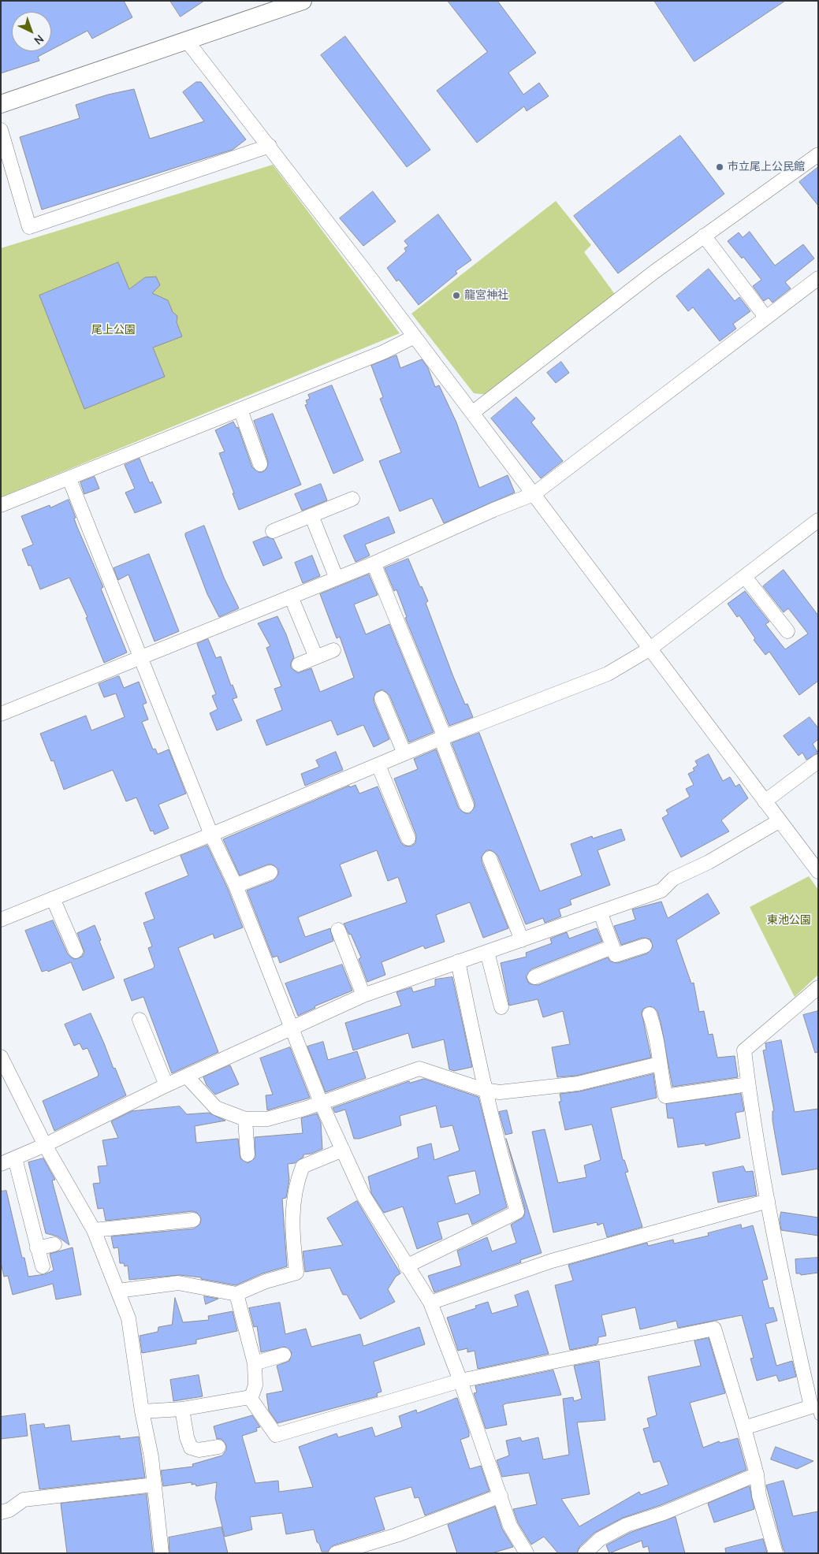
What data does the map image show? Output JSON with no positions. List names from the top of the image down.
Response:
{
  "parks": ["尾上公園", "東池公園"],
  "places": ["市立尾上公民館", "龍宮神社"],
  "north": "bottom right"
}
